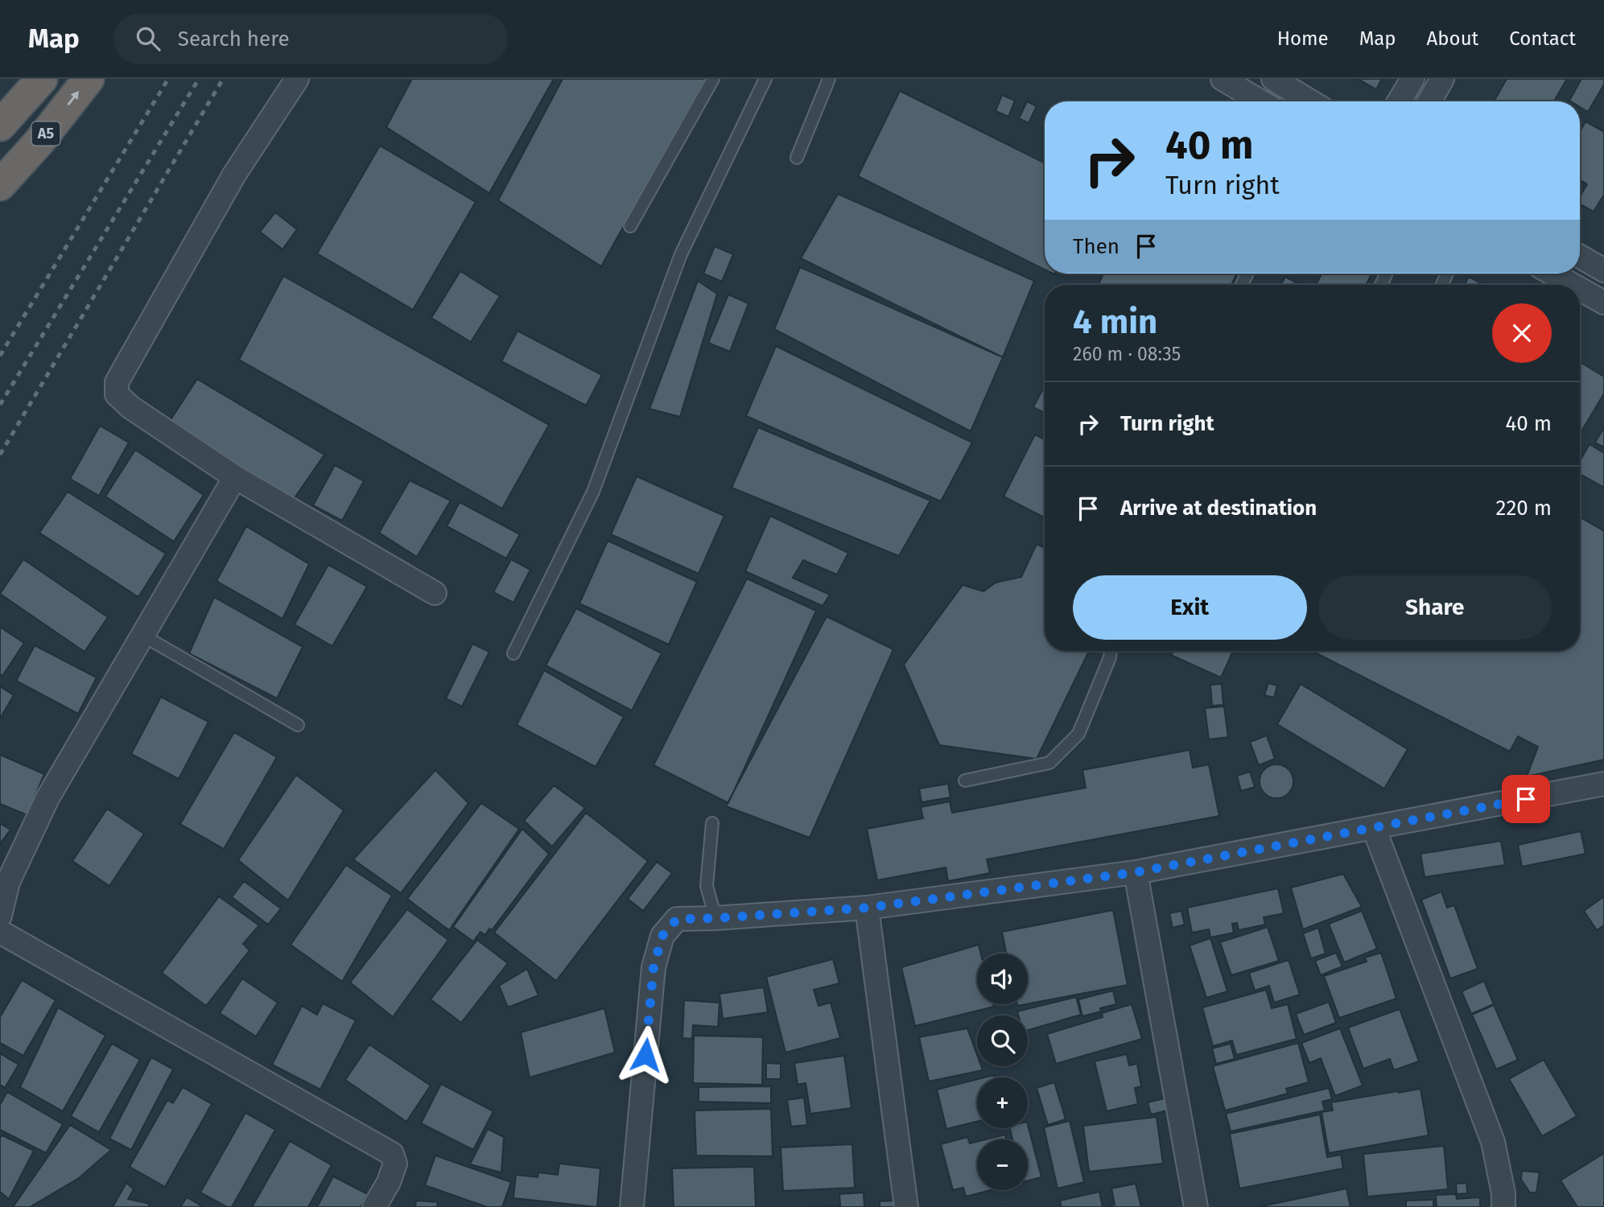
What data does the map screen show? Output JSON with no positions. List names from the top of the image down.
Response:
{
  "streets": {
    "highway": ["A5"]
  },
  "page": {
    "header": "Map",
    "search": "Search here",
    "nav": [
      "Home",
      "Map",
      "About",
      "Contact"
    ],
    "turn": ["40 m", "Turn right"],
    "then": "Then",
    "heading": ["4 min", "260 m · 08:35"],
    "list": [
      {
        "name": "Turn right",
        "value": "40 m"
      },
      {
        "name": "Arrive at destination",
        "value": "220 m"
      }
    ],
    "buttons": ["Exit", "Share"],
    "map_buttons": ["+", "−"]
  }
}
